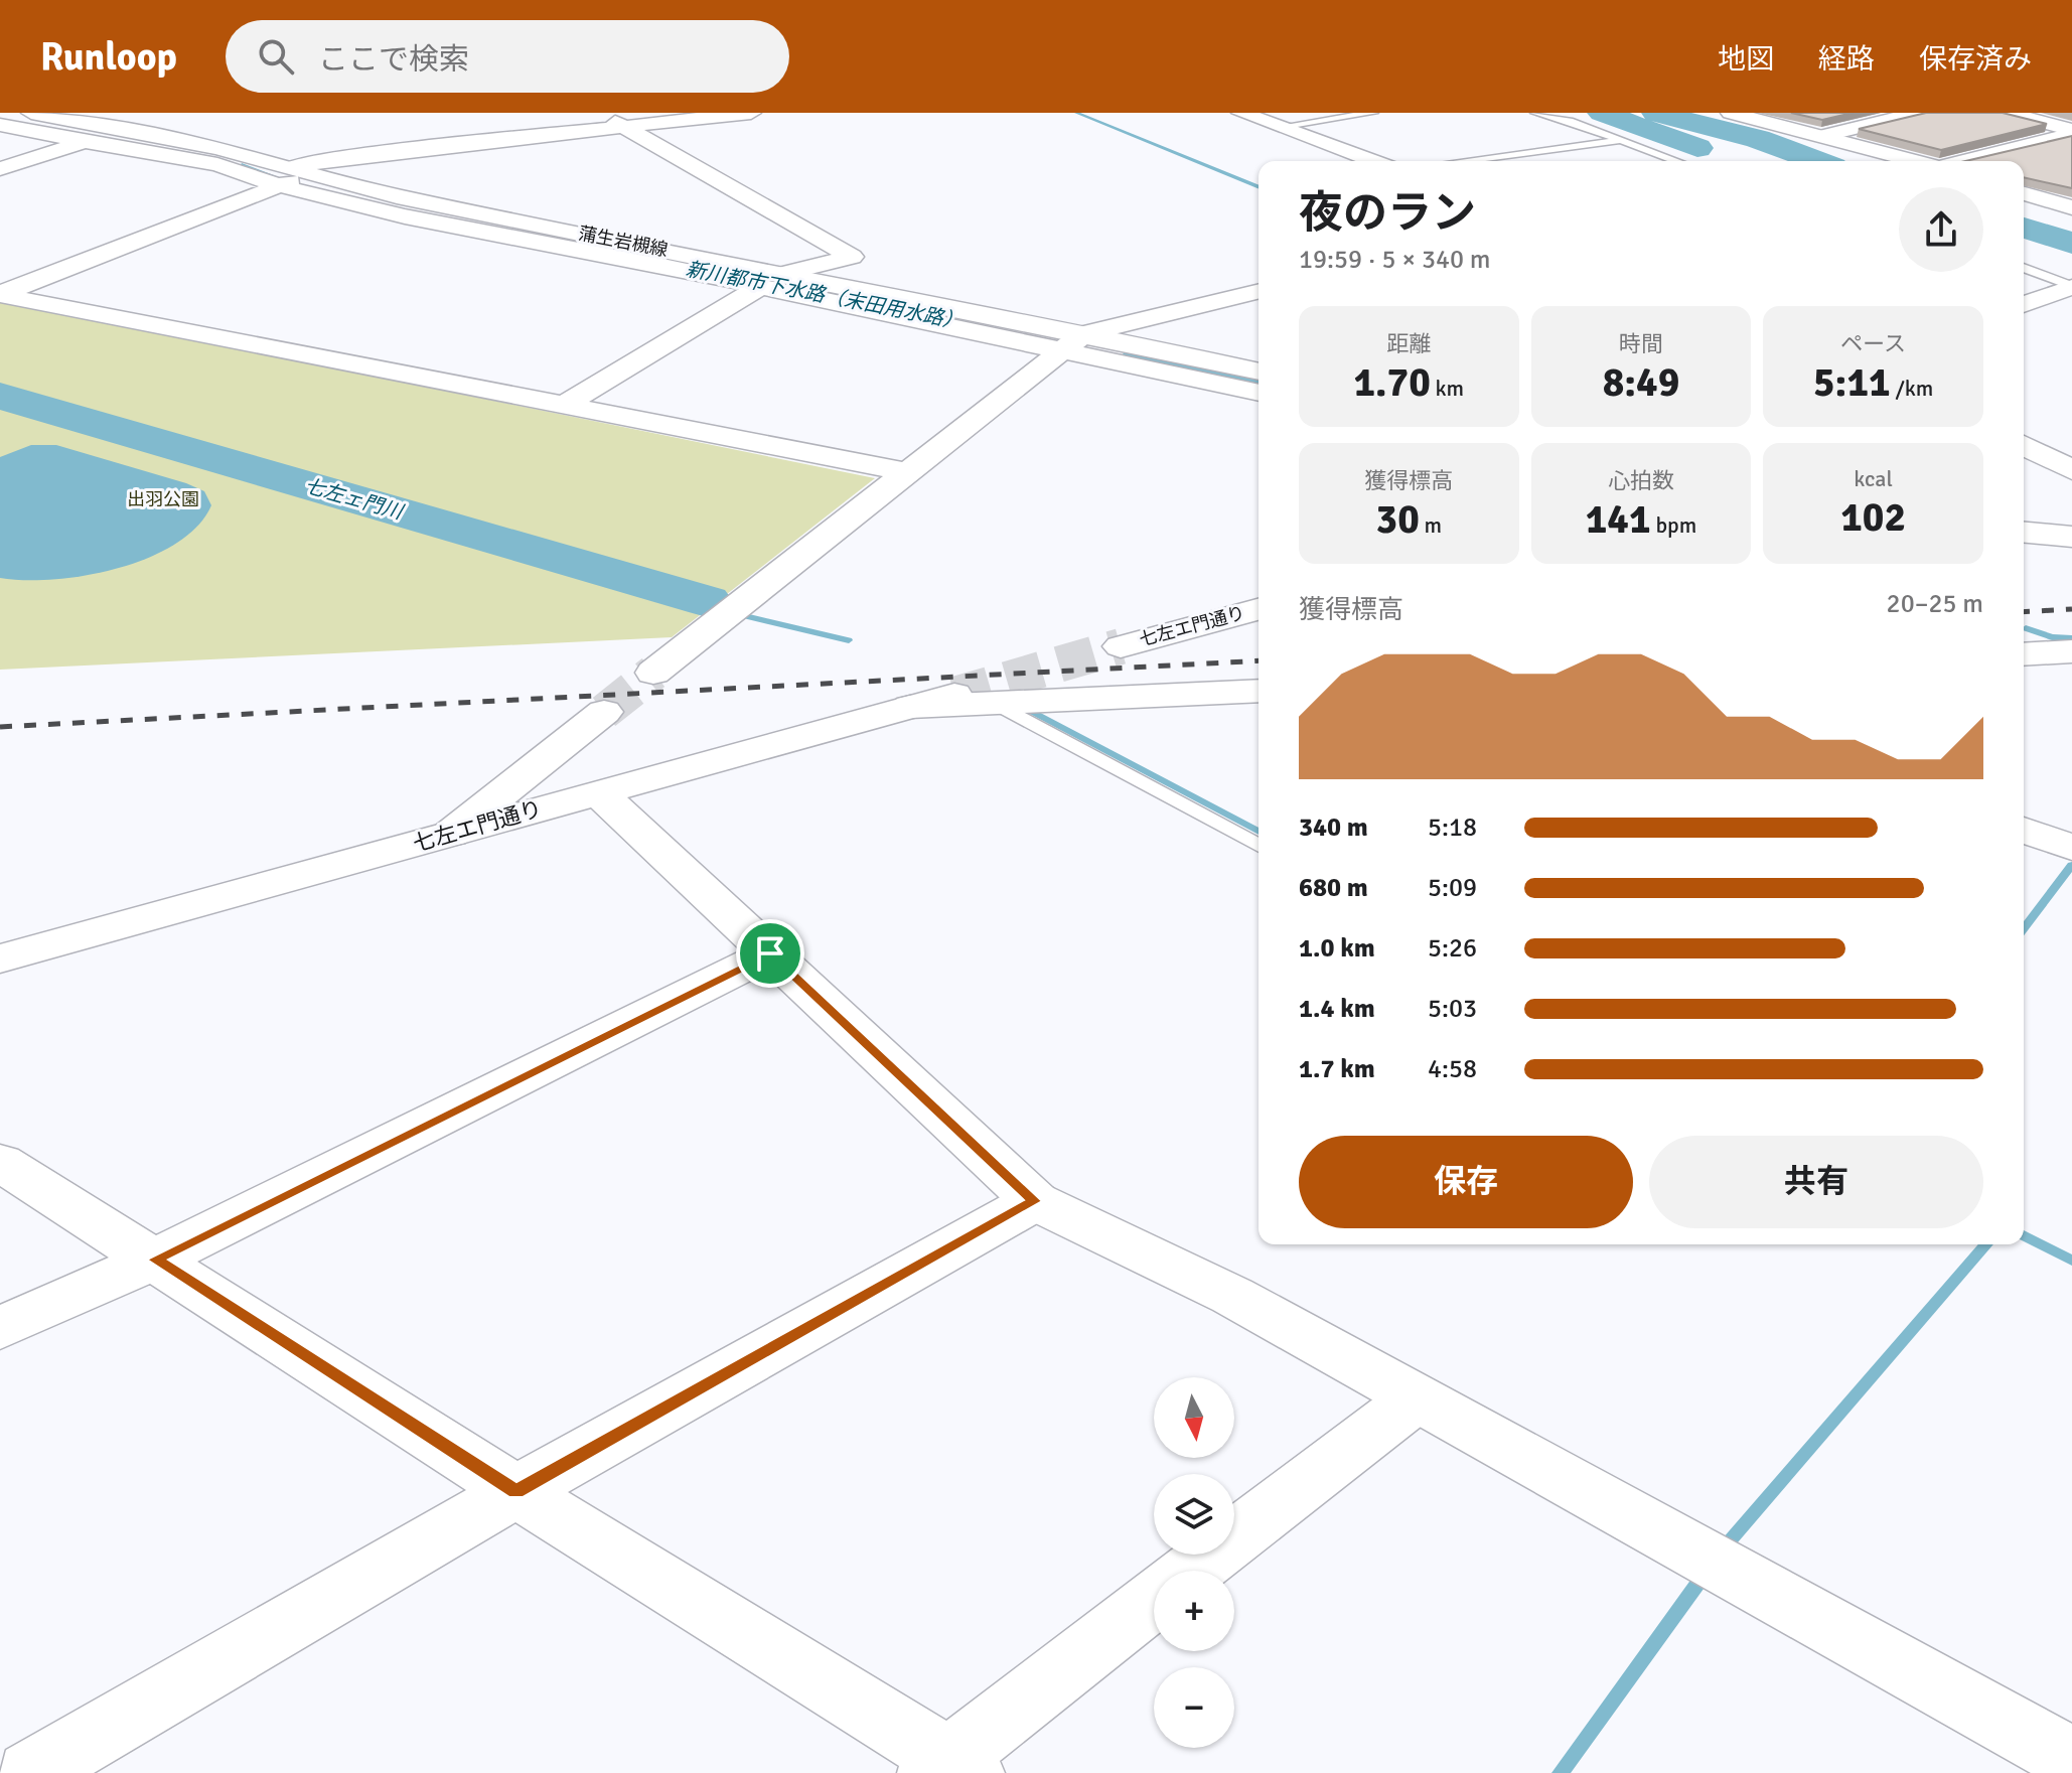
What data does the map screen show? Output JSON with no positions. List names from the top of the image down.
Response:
{
  "streets": {
    "street": ["蒲生岩槻線", "七左エ門通り"]
  },
  "water": ["新川都市下水路（末田用水路）", "七左ェ門川"],
  "parks": ["出羽公園"],
  "north": "bottom",
  "page": {
    "header": "Runloop",
    "search": "ここで検索",
    "nav": ["地図", "経路", "保存済み"],
    "heading": ["夜のラン", "19:59 · 5 × 340 m"],
    "stats": [
      ["距離", "1.70 km"],
      ["時間", "8:49"],
      ["ペース", "5:11 /km"],
      ["獲得標高", "30 m"],
      ["心拍数", "141 bpm"],
      ["kcal", "102"]
    ],
    "chart": ["獲得標高", "20–25 m"],
    "list": [
      {
        "name": "340 m",
        "note": "5:18"
      },
      {
        "name": "680 m",
        "note": "5:09"
      },
      {
        "name": "1.0 km",
        "note": "5:26"
      },
      {
        "name": "1.4 km",
        "note": "5:03"
      },
      {
        "name": "1.7 km",
        "note": "4:58"
      }
    ],
    "buttons": ["保存", "共有"],
    "map_buttons": ["+", "−"]
  }
}
